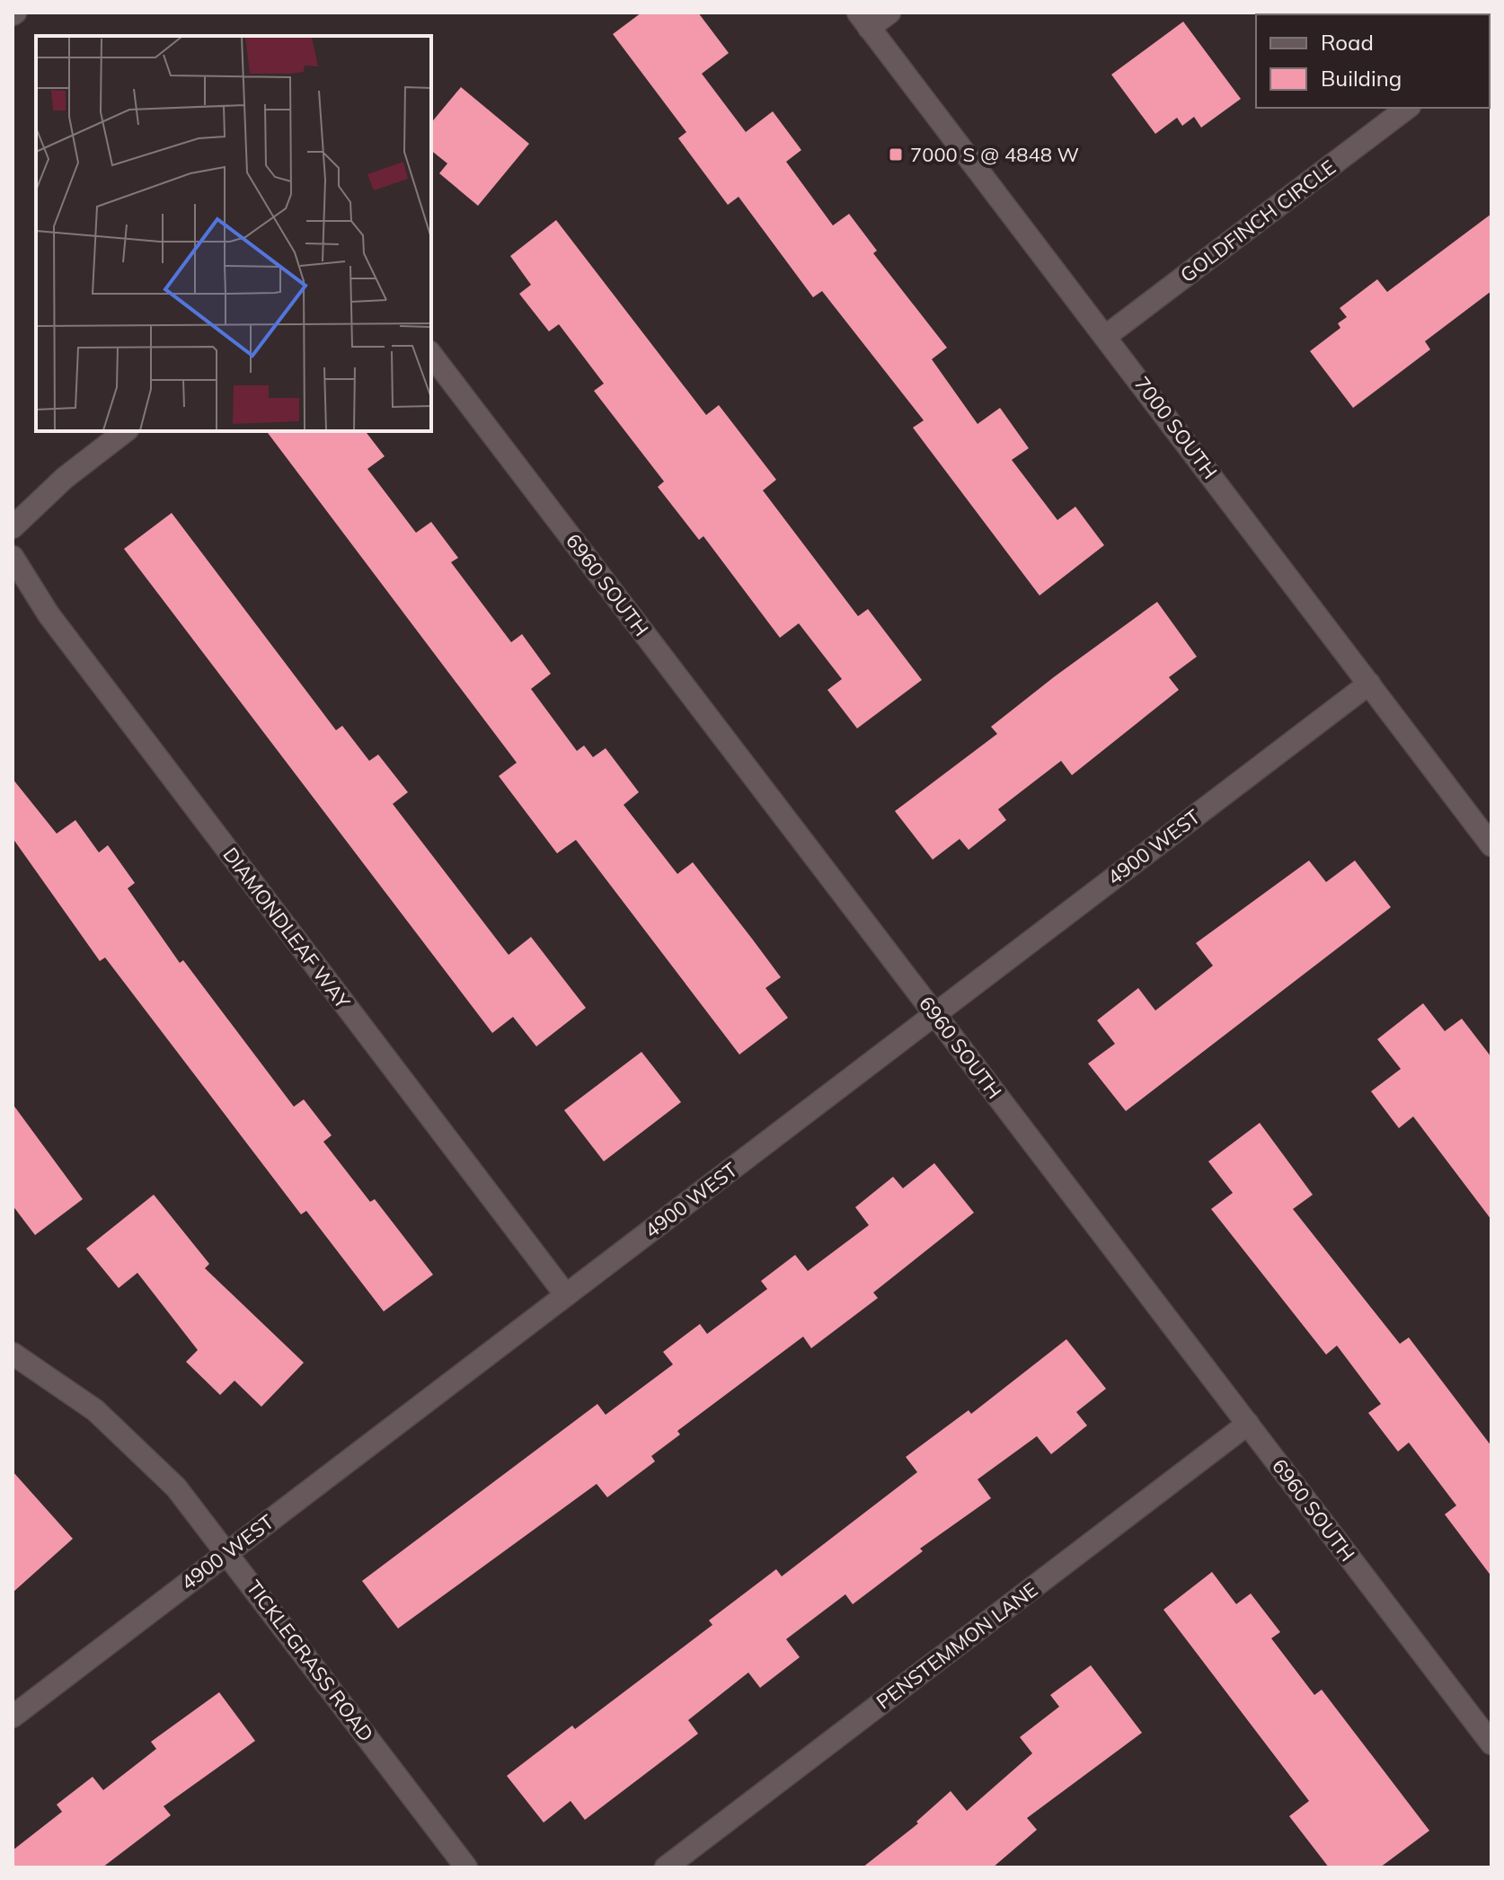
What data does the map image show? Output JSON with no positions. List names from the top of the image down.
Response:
{
  "streets": {
    "street": [
      "GOLDFINCH CIRCLE",
      "7000 SOUTH",
      "6960 SOUTH",
      "4900 WEST",
      "DIAMONDLEAF WAY",
      "PENSTEMMON LANE",
      "TICKLEGRASS ROAD"
    ]
  },
  "crossings": [
    ["GOLDFINCH CIRCLE", "7000 SOUTH"],
    ["7000 SOUTH", "4900 WEST"],
    ["6960 SOUTH", "4900 WEST"],
    ["6960 SOUTH", "PENSTEMMON LANE"],
    ["4900 WEST", "DIAMONDLEAF WAY"],
    ["4900 WEST", "TICKLEGRASS ROAD"]
  ],
  "places": {
    "transit": ["7000 S @ 4848 W"]
  },
  "legend": ["Road", "Building"]
}
